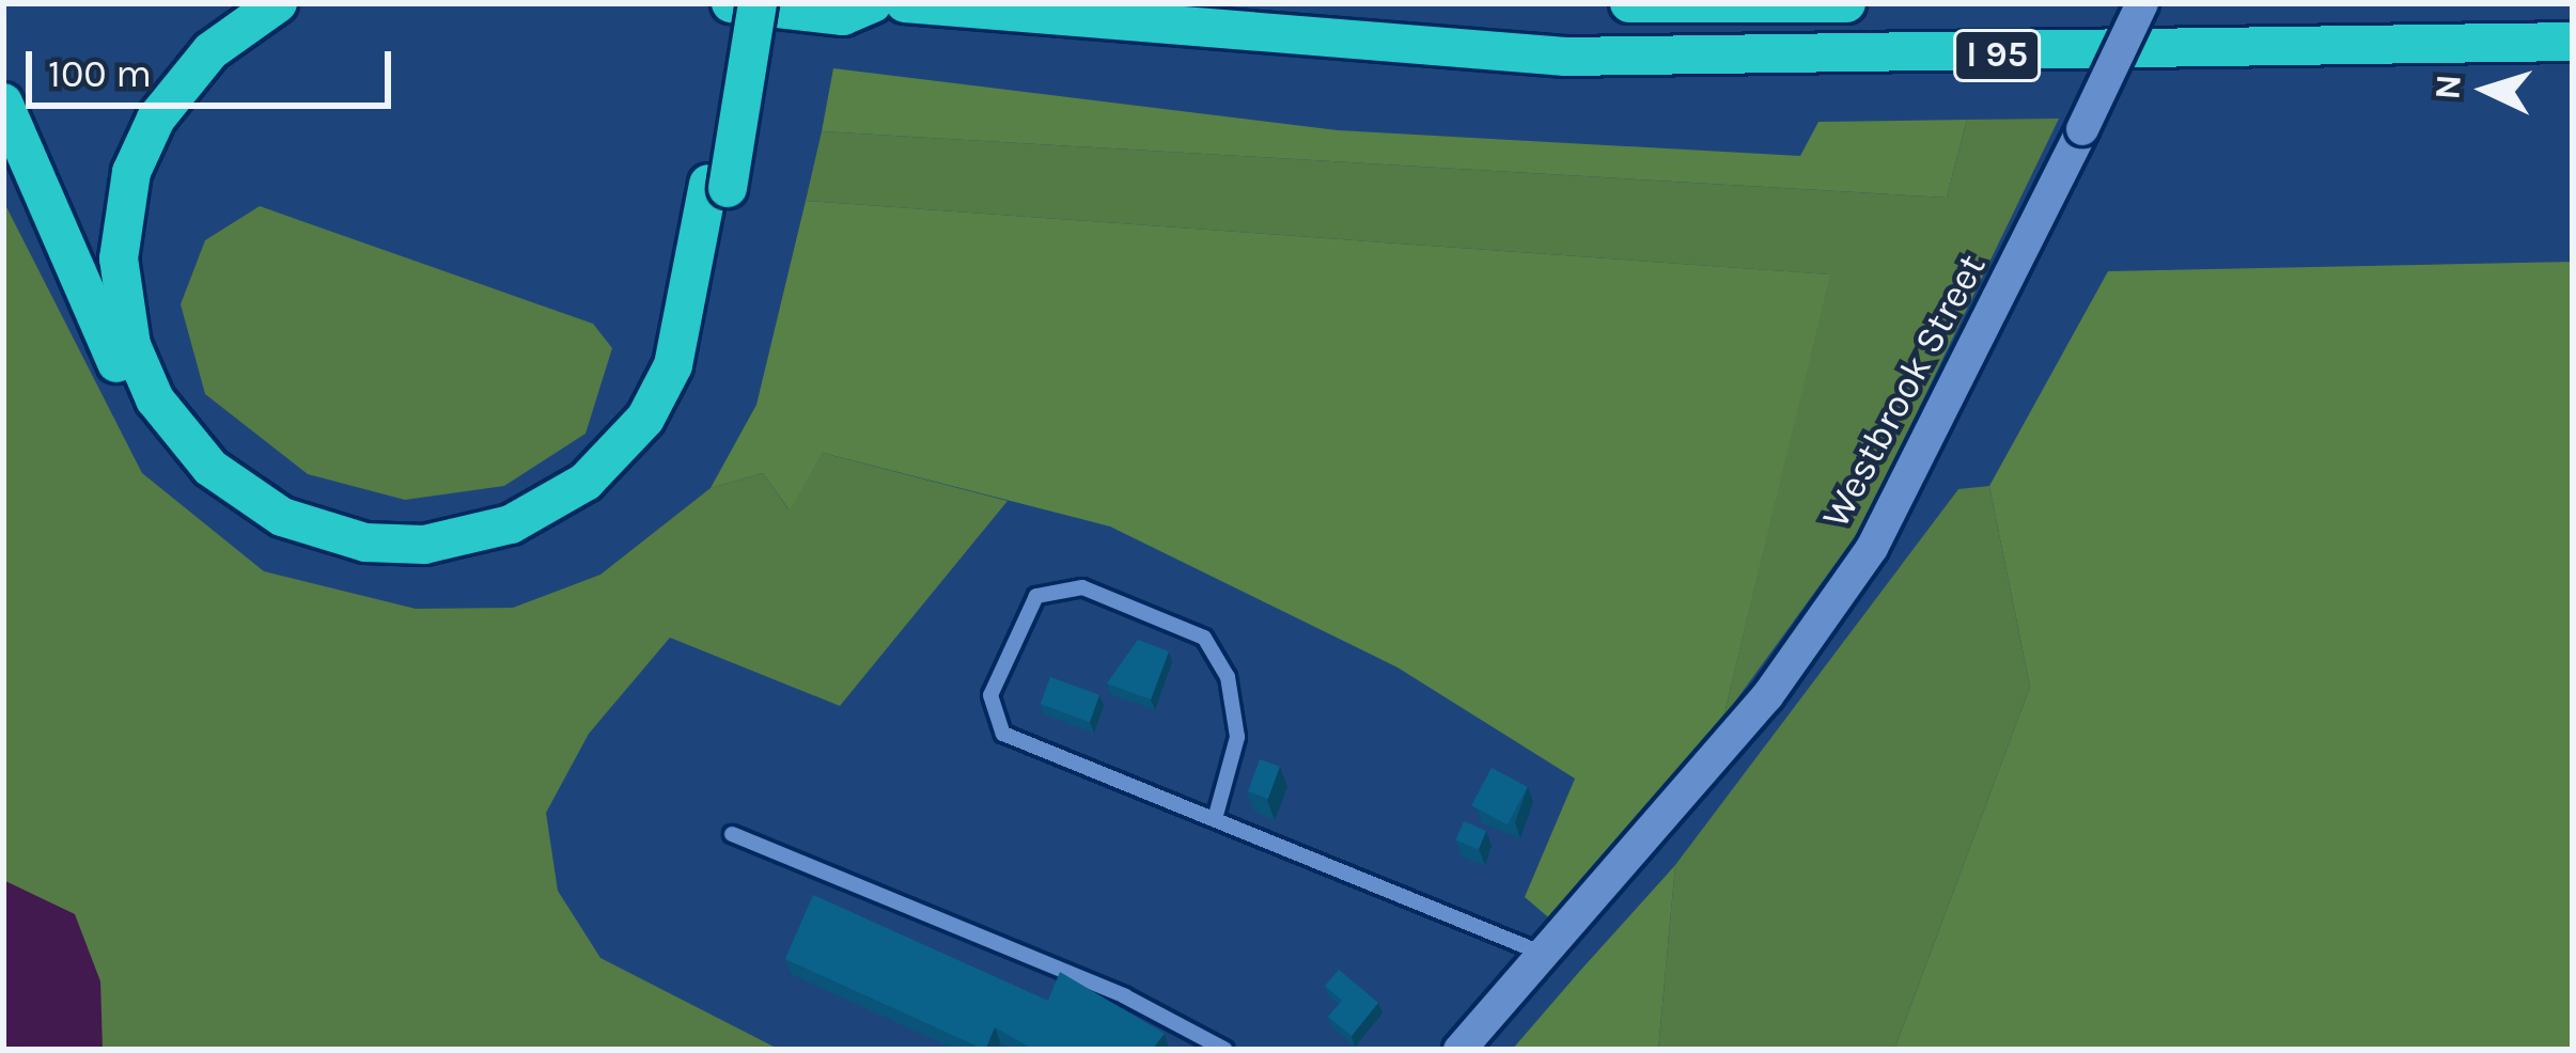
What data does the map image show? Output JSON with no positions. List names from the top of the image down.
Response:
{
  "streets": {
    "highway": ["I 95"],
    "main road": ["Westbrook Street"]
  },
  "scale_bar": "100 m",
  "north": "left"
}
